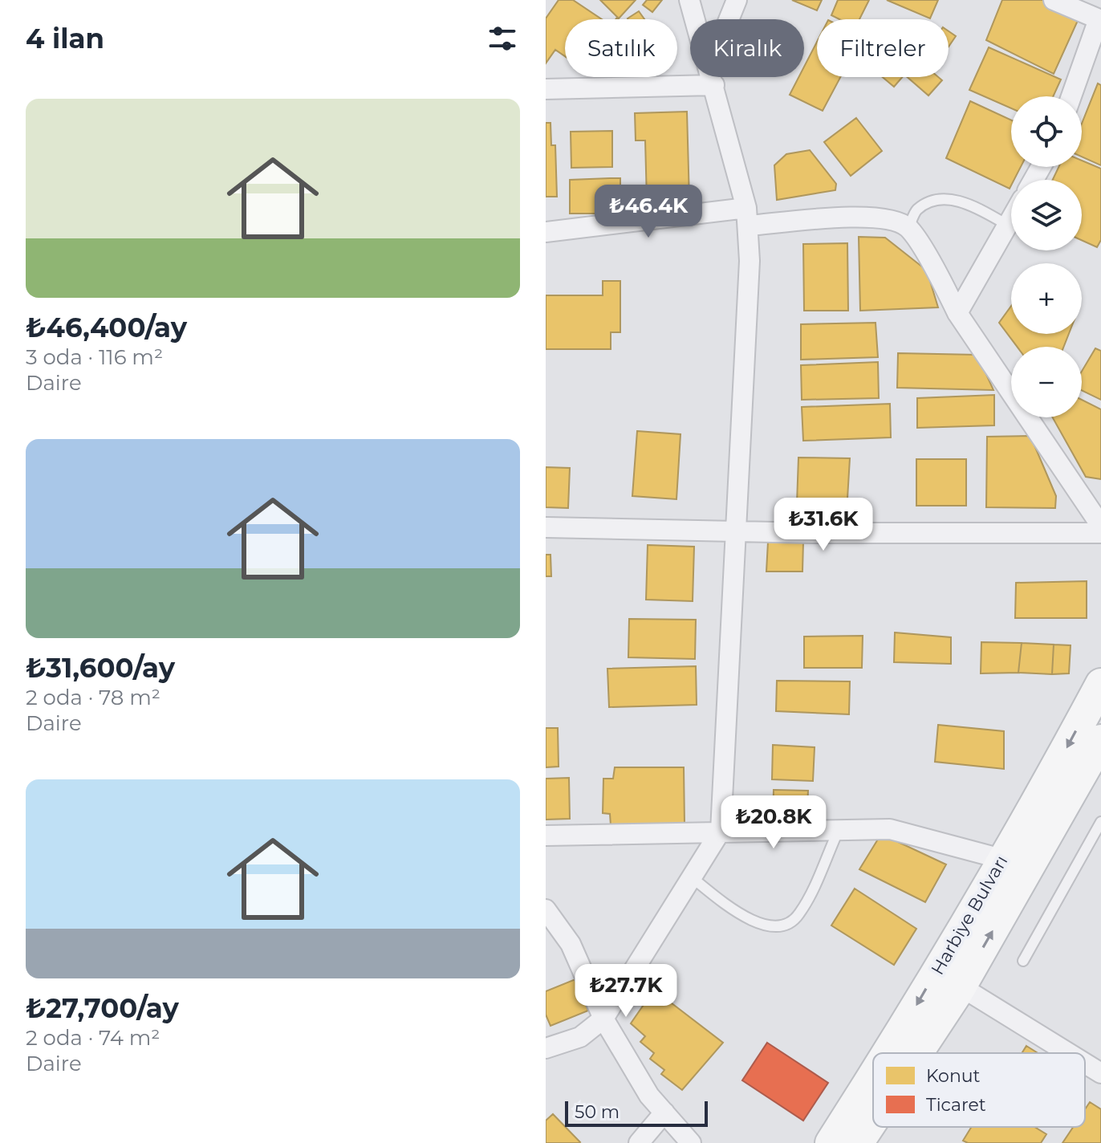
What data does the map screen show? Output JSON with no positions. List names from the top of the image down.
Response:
{
  "streets": {
    "main road": ["Harbiye Bulvarı"]
  },
  "legend": ["Konut", "Ticaret"],
  "scale_bar": "50 m",
  "page": {
    "heading": "4 ilan",
    "chip": ["Satılık", "Kiralık", "Filtreler"],
    "list": [
      {
        "name": "₺46,400/ay",
        "note": "3 oda · 116 m² · Daire"
      },
      {
        "name": "₺31,600/ay",
        "note": "2 oda · 78 m² · Daire"
      },
      {
        "name": "₺27,700/ay",
        "note": "2 oda · 74 m² · Daire"
      }
    ],
    "map_buttons": ["+", "−"],
    "price": [
      "₺46.4K",
      "₺31.6K",
      "₺20.8K",
      "₺27.7K"
    ],
    "scale": "50 m"
  }
}
